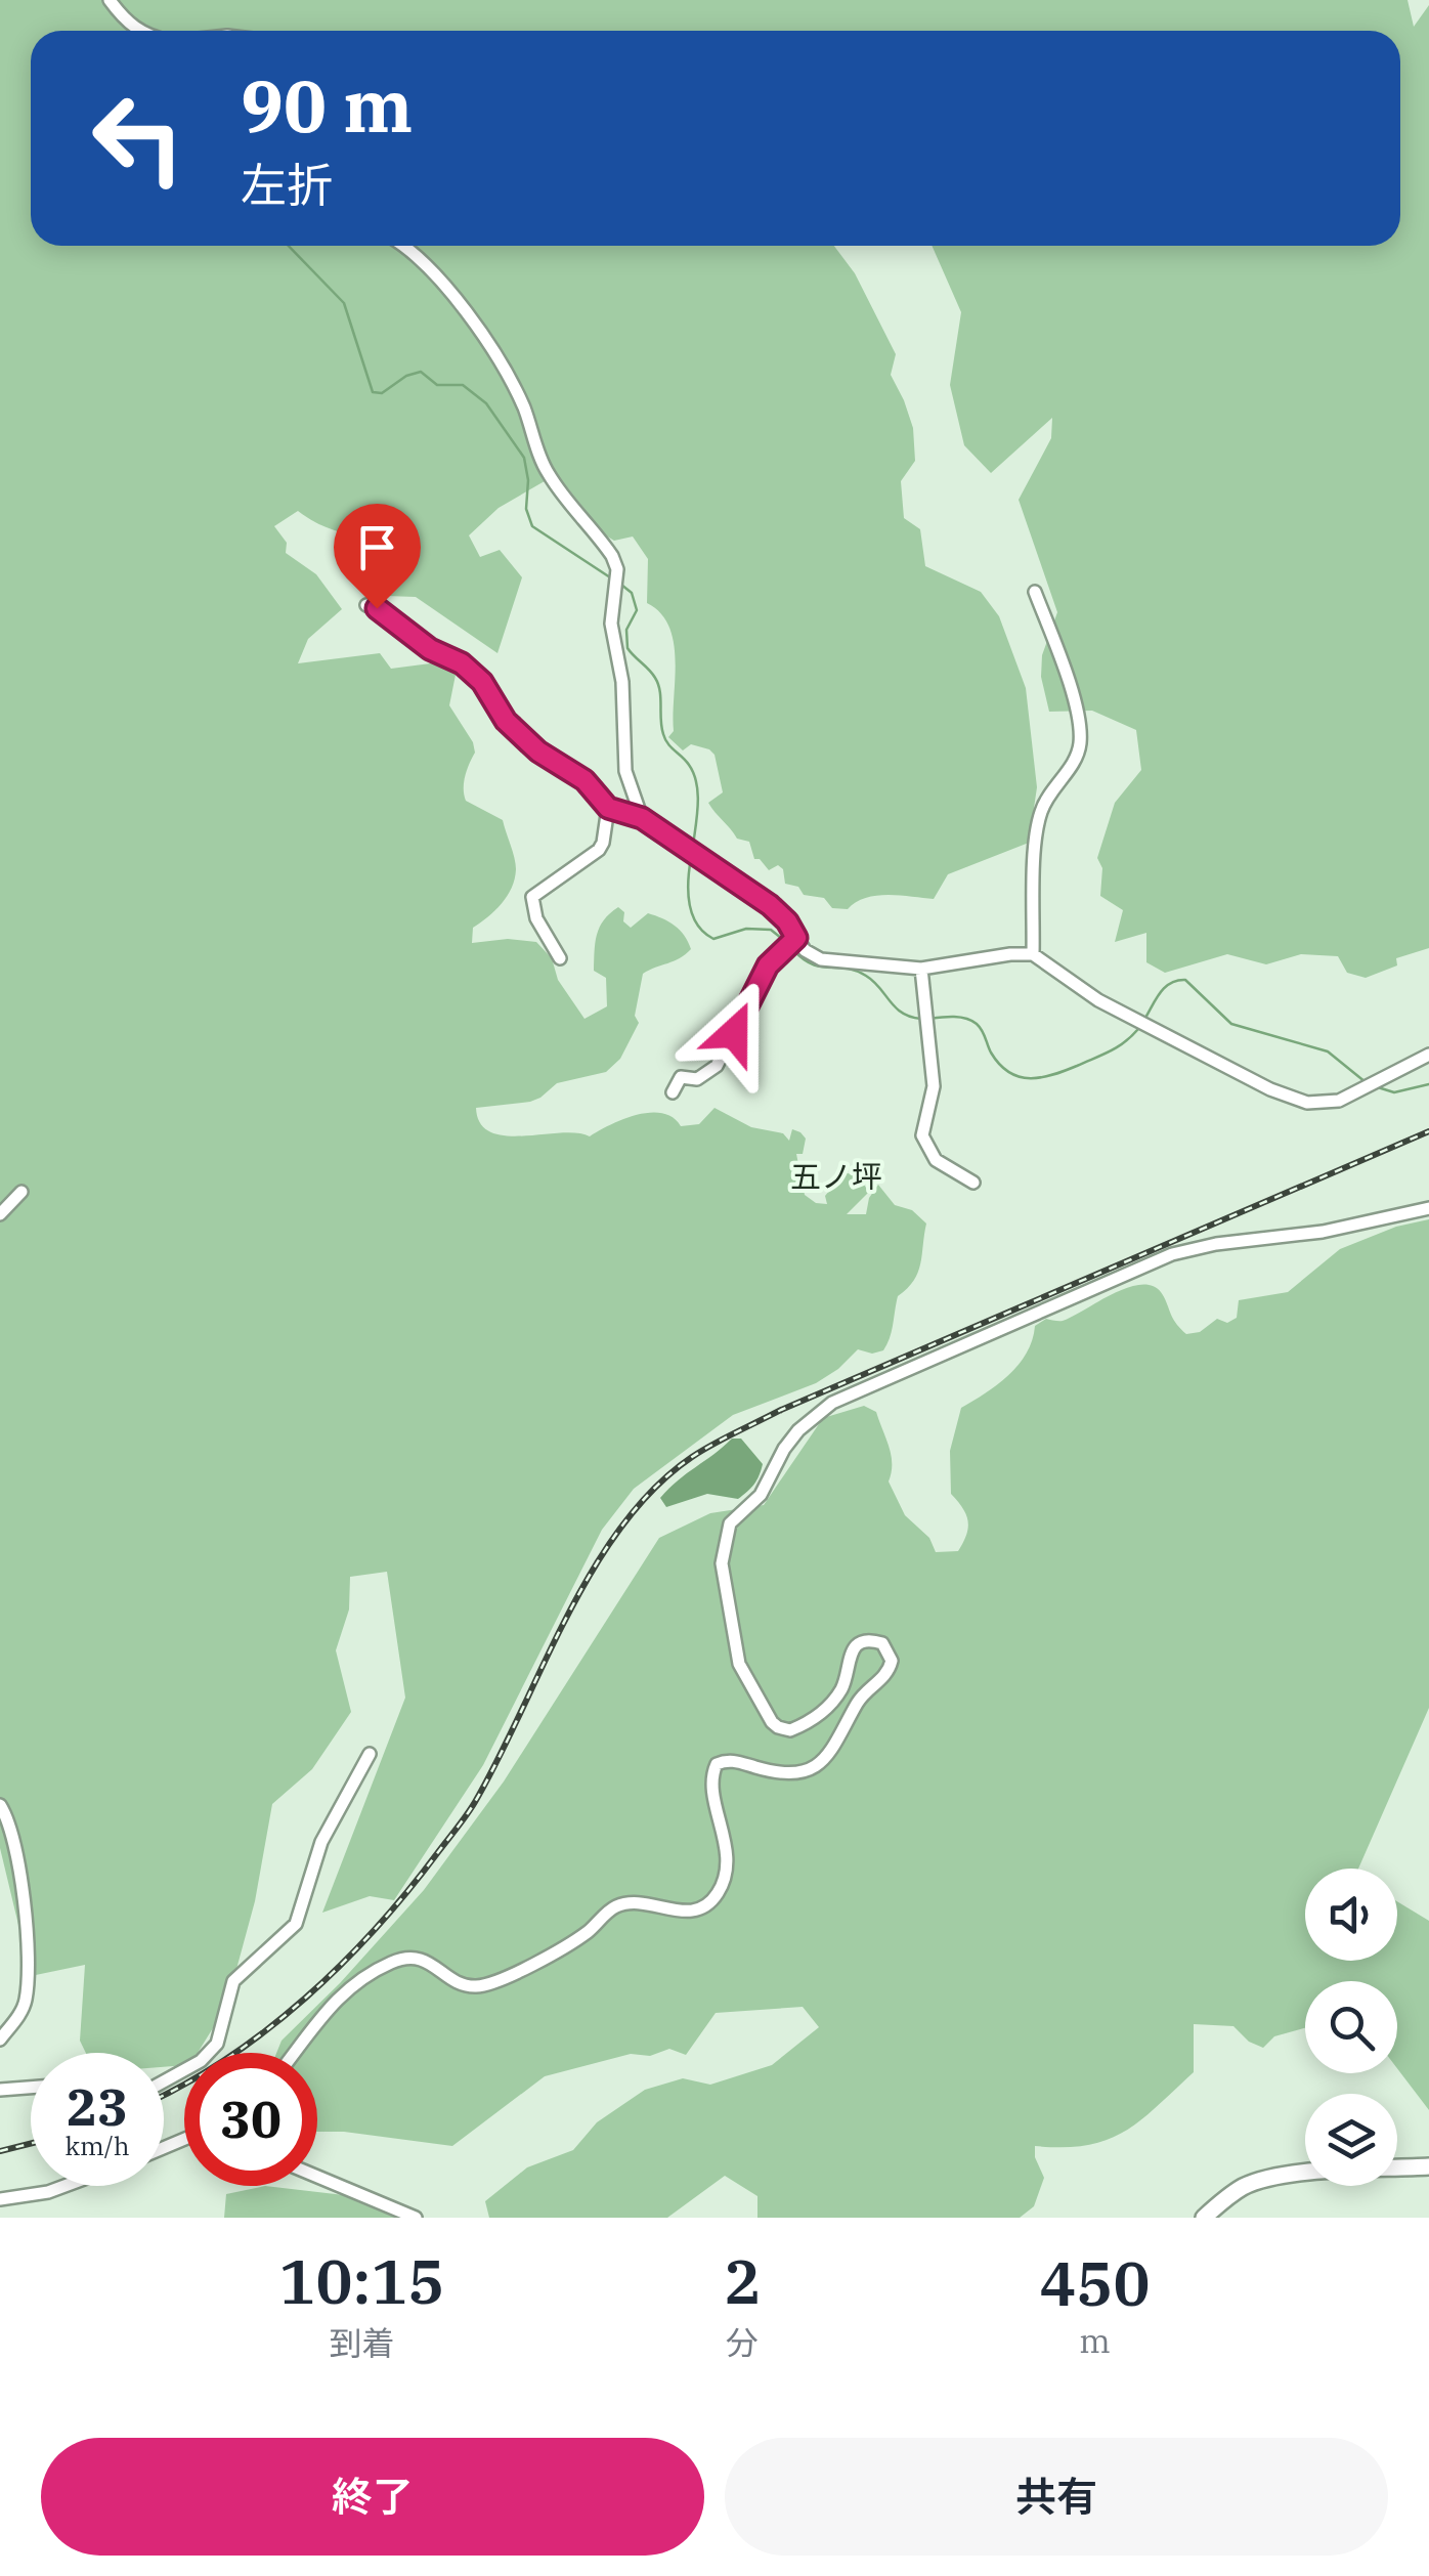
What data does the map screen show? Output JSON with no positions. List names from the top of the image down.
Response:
{
  "districts": ["五ノ坪"],
  "page": {
    "turn": ["90 m", "左折"],
    "speed": "23 km/h",
    "limit": "30",
    "eta": [
      "10:15",
      "到着",
      "2",
      "分",
      "450",
      "m"
    ],
    "buttons": ["終了", "共有"]
  }
}
